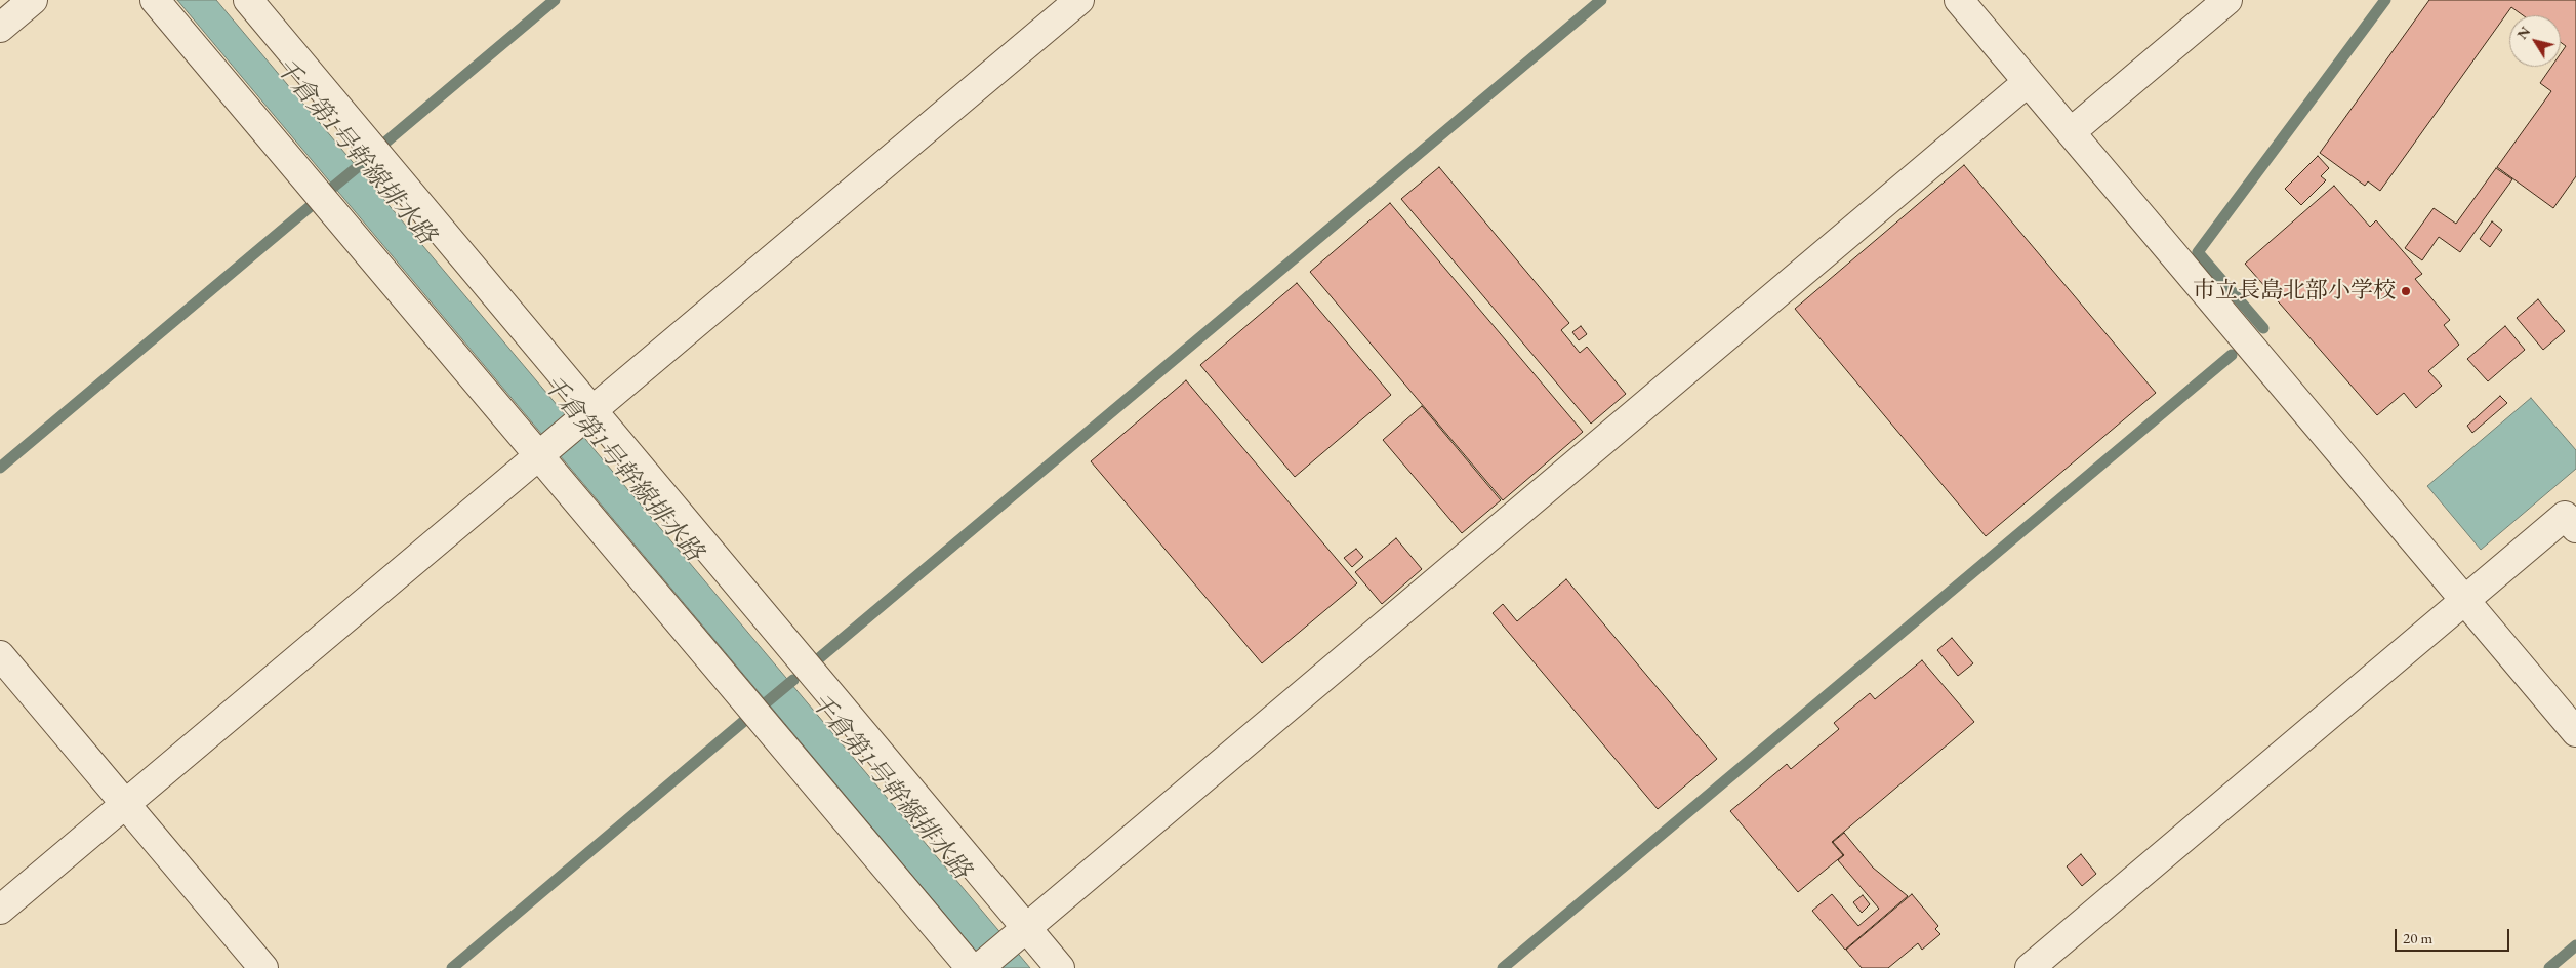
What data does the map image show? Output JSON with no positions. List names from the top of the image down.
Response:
{
  "water": ["千倉第1号幹線排水路"],
  "places": ["市立長島北部小学校"],
  "scale_bar": "20 m",
  "north": "top left"
}
